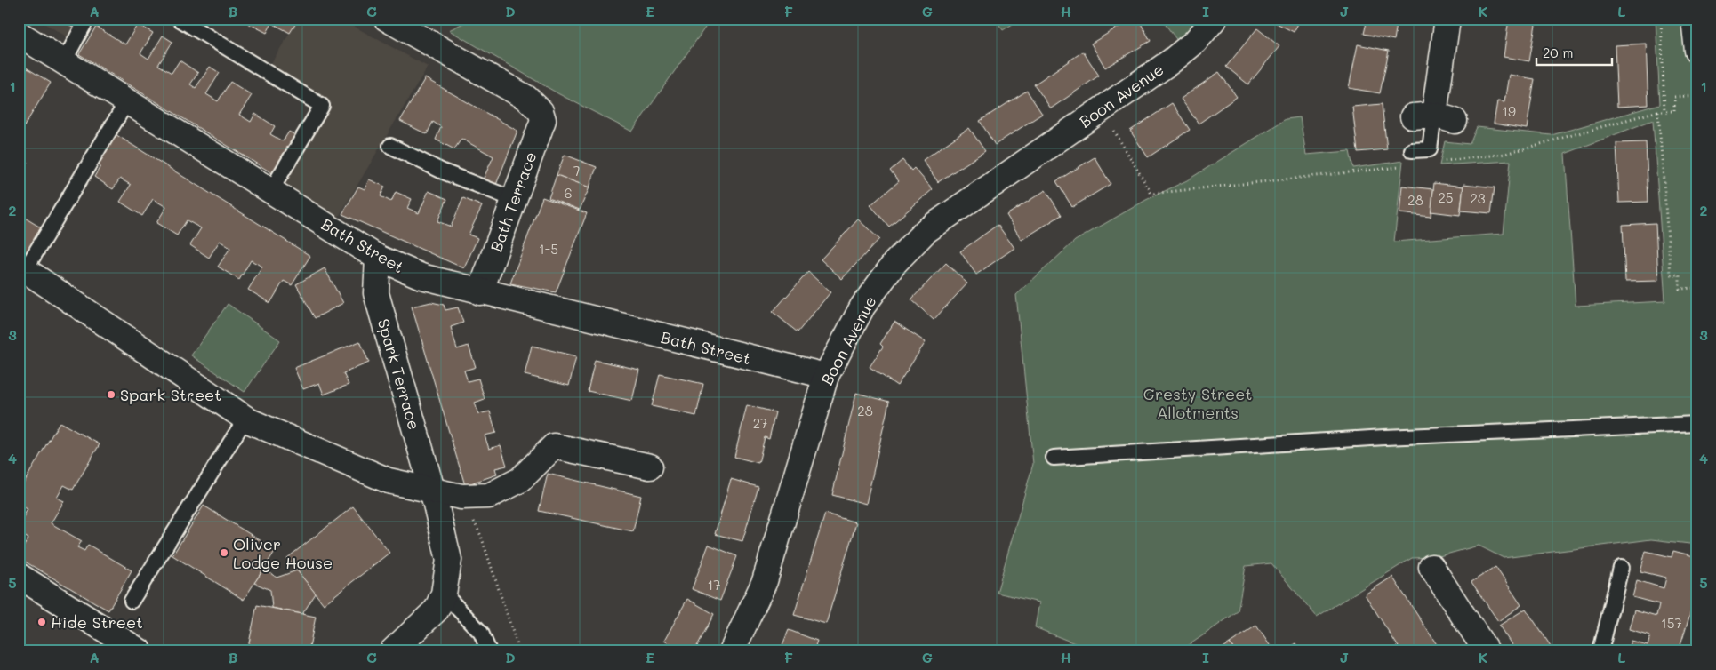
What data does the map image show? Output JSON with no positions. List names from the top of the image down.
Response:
{
  "streets": {
    "street": [
      "Boon Avenue",
      "Bath Terrace",
      "Bath Street",
      "Spark Terrace"
    ]
  },
  "crossings": [
    ["Boon Avenue", "Bath Street"],
    ["Bath Terrace", "Bath Street"],
    ["Bath Street", "Spark Terrace"]
  ],
  "parks": ["Gresty Street Allotments"],
  "places": ["Spark Street", "Oliver Lodge House", "Hide Street"],
  "house_numbers": [
    "19",
    "7",
    "6",
    "25",
    "23",
    "28",
    "1-5",
    "28",
    "27",
    "17",
    "157"
  ],
  "scale_bar": "20 m",
  "grid": {
    "columns": [
      "A",
      "B",
      "C",
      "D",
      "E",
      "F",
      "G",
      "H",
      "I",
      "J",
      "K",
      "L"
    ],
    "rows": [
      "1",
      "2",
      "3",
      "4",
      "5"
    ]
  }
}
